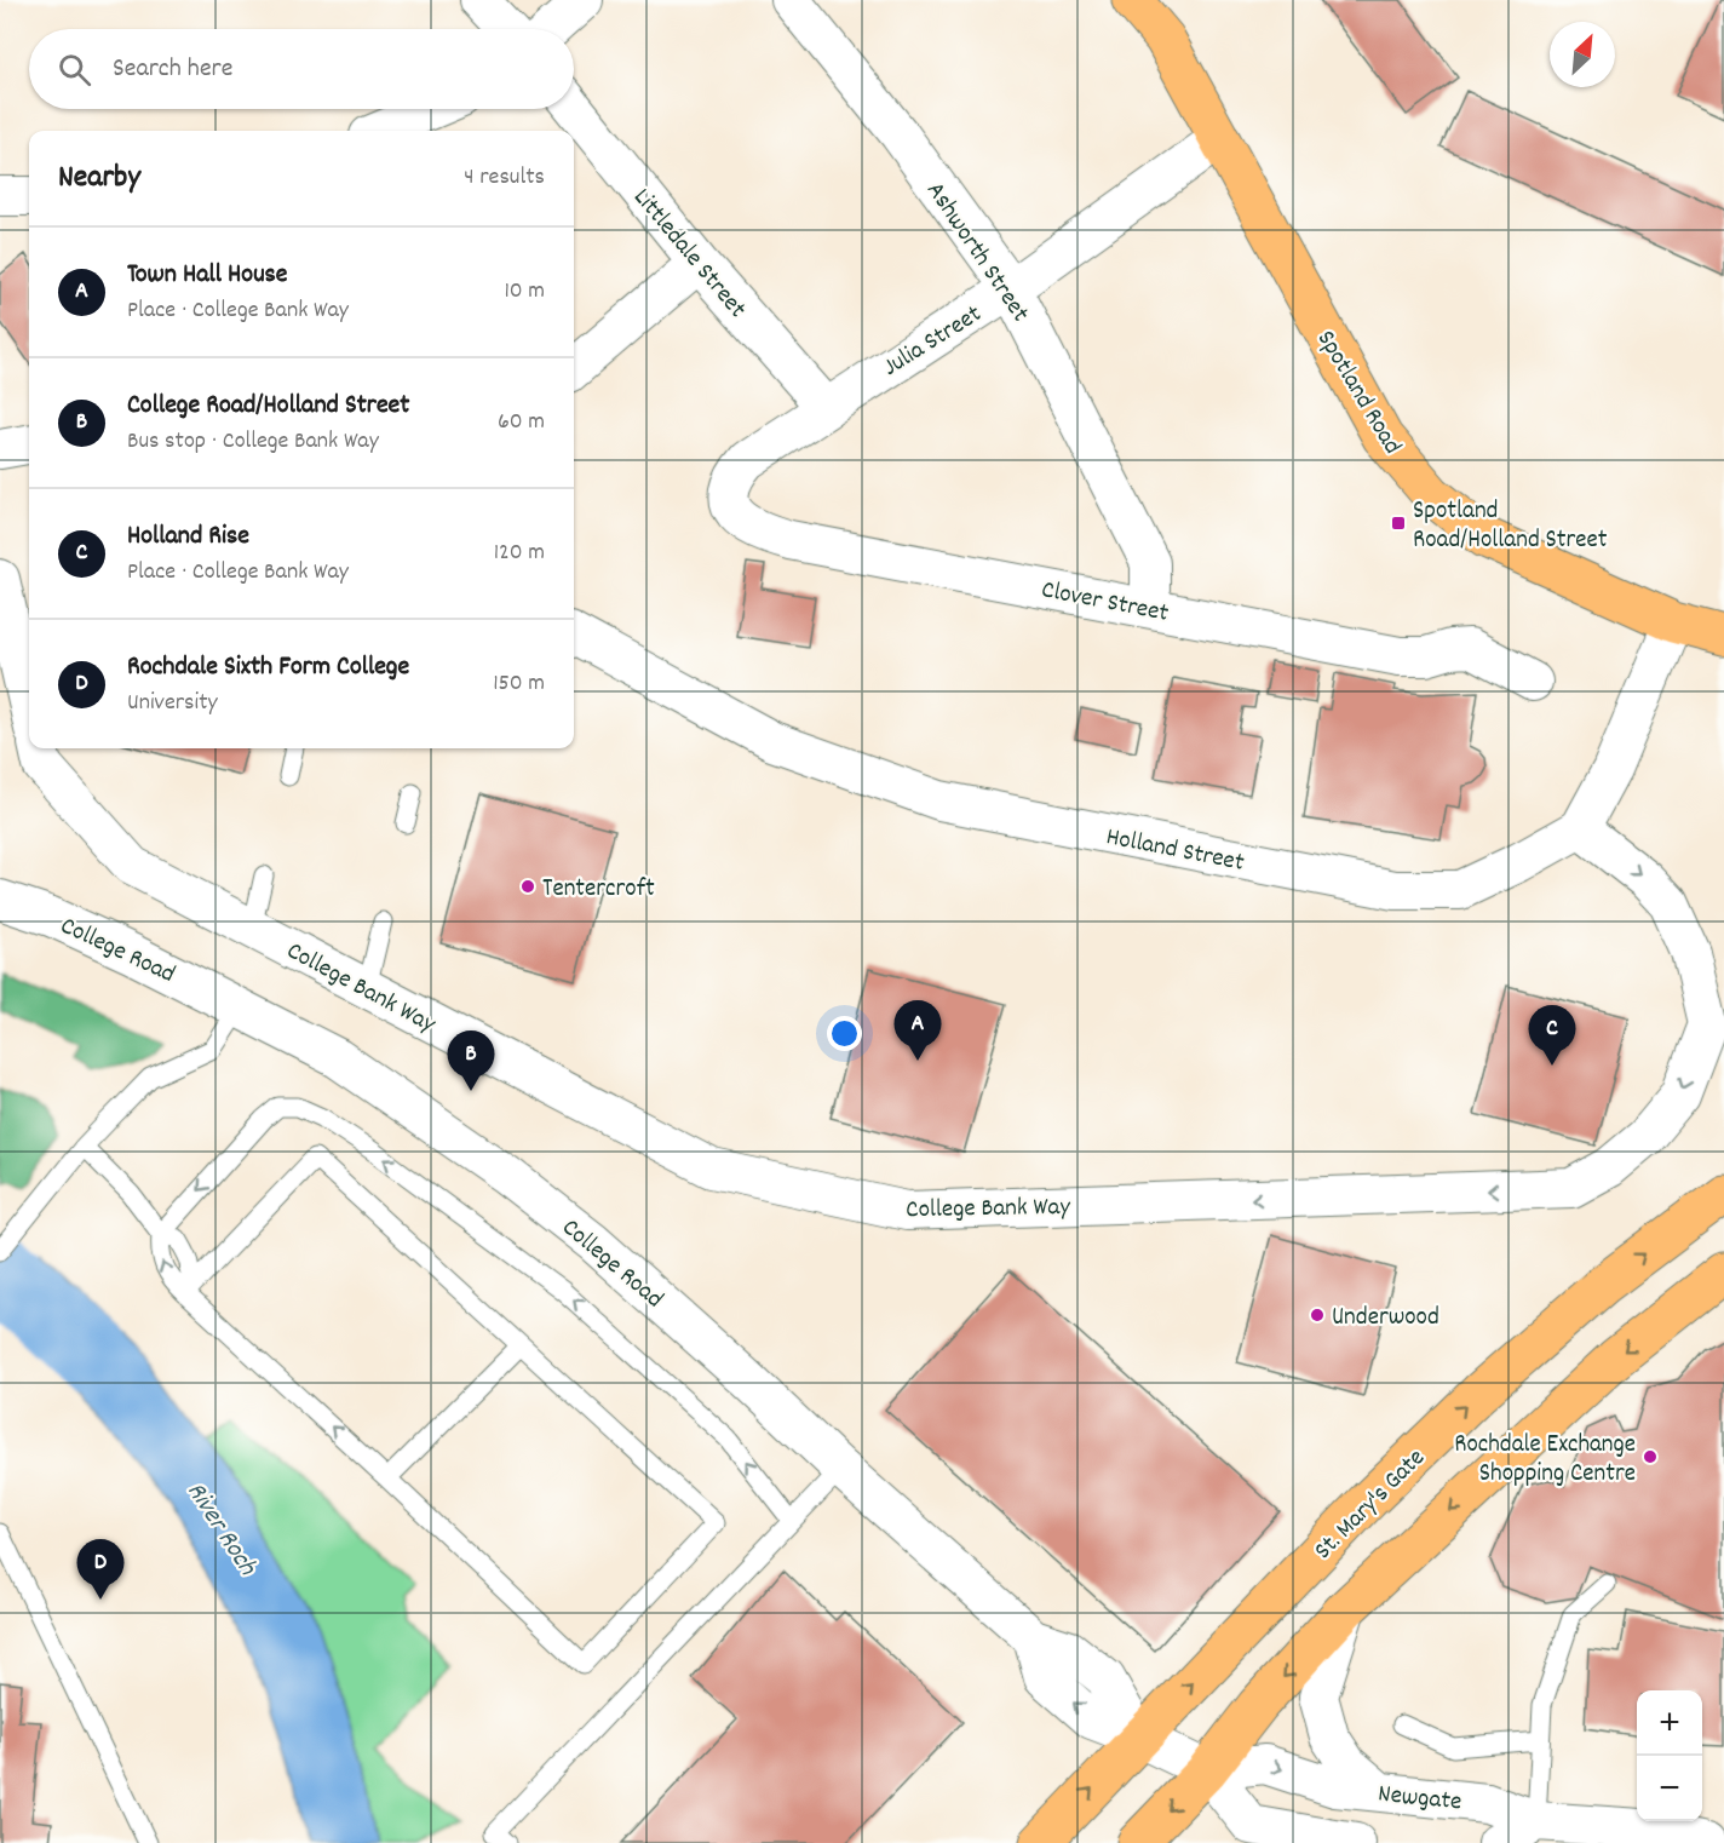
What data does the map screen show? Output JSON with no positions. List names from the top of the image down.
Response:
{
  "streets": {
    "main road": ["Spotland Road", "St. Mary's Gate"],
    "street": [
      "Ashworth Street",
      "Littledale Street",
      "Julia Street",
      "Clover Street",
      "Holland Street",
      "College Road",
      "College Bank Way",
      "Newgate"
    ]
  },
  "crossings": [
    ["Ashworth Street", "Julia Street"],
    ["Ashworth Street", "Clover Street"],
    ["Littledale Street", "Julia Street"],
    ["Julia Street", "Spotland Road"],
    ["Julia Street", "Clover Street"],
    ["Holland Street", "College Bank Way"],
    ["College Road", "St. Mary's Gate"]
  ],
  "water": ["River Roch"],
  "places": {
    "transit": ["Spotland Road/Holland Street"],
    "other": ["Tentercroft", "Underwood", "Rochdale Exchange Shopping Centre"]
  },
  "north": "top right",
  "page": {
    "search": "Search here",
    "heading": ["Nearby", "4 results"],
    "list": [
      {
        "mark": "A",
        "name": "Town Hall House",
        "note": "Place · College Bank Way",
        "value": "10 m"
      },
      {
        "mark": "B",
        "name": "College Road/Holland Street",
        "note": "Bus stop · College Bank Way",
        "value": "60 m"
      },
      {
        "mark": "C",
        "name": "Holland Rise",
        "note": "Place · College Bank Way",
        "value": "120 m"
      },
      {
        "mark": "D",
        "name": "Rochdale Sixth Form College",
        "note": "University",
        "value": "150 m"
      }
    ],
    "pins": [
      "A",
      "C",
      "B",
      "D"
    ],
    "map_buttons": ["+", "−"]
  }
}
